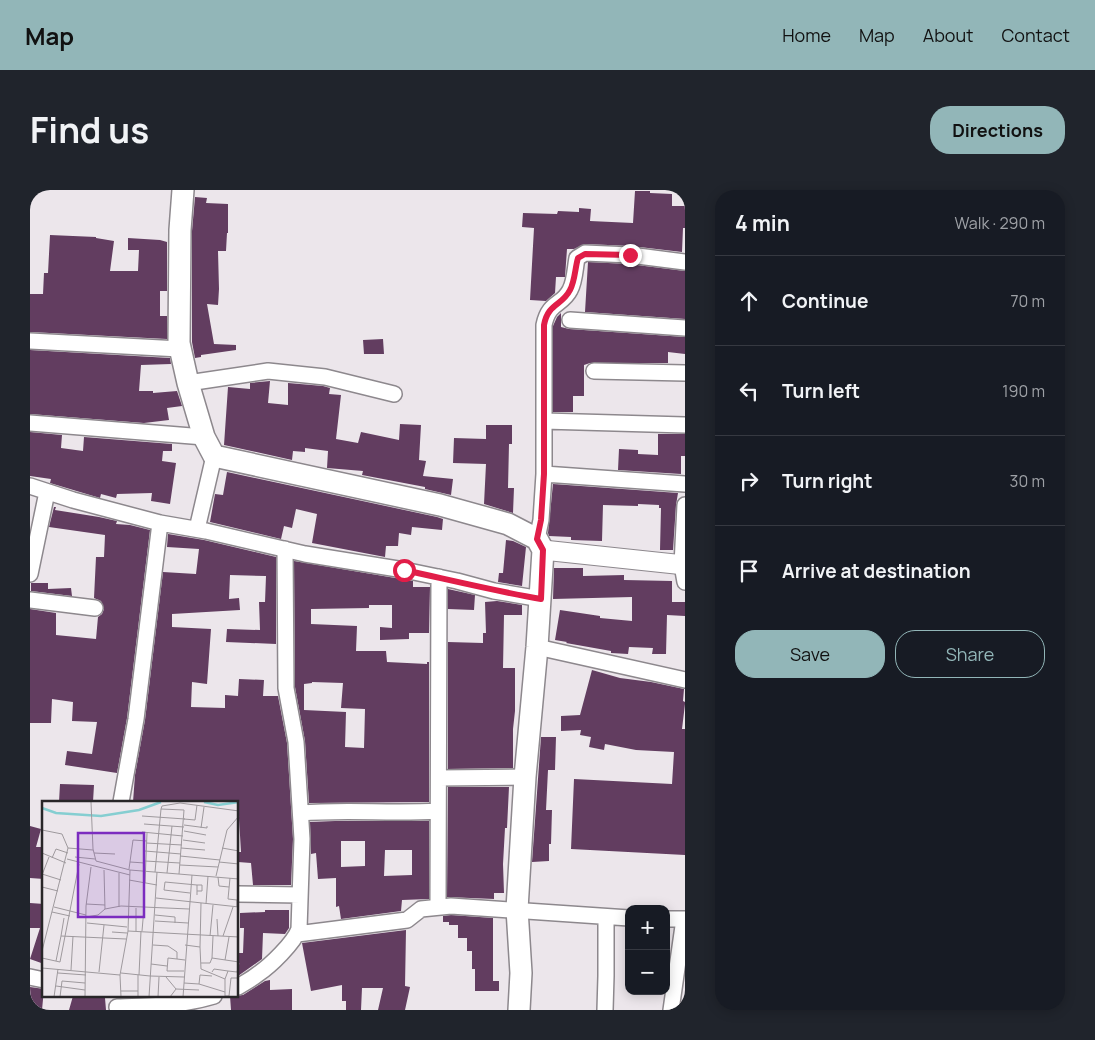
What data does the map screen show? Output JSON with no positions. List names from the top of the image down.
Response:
{
  "page": {
    "header": "Map",
    "nav": [
      "Home",
      "Map",
      "About",
      "Contact"
    ],
    "title": "Find us",
    "buttons": [
      "Directions",
      ["Save", "Share"]
    ],
    "heading": ["4 min", "Walk · 290 m"],
    "list": [
      ["Continue", "70 m"],
      ["Turn left", "190 m"],
      ["Turn right", "30 m"],
      "Arrive at destination"
    ],
    "map_buttons": ["+", "−"]
  }
}
